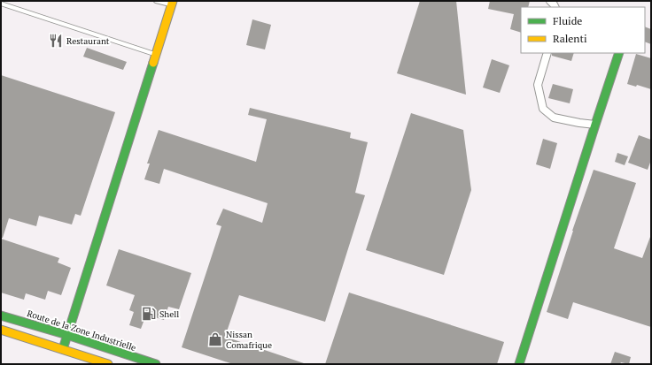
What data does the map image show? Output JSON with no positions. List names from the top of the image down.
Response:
{
  "streets": {
    "street": ["Route de la Zone Industrielle"]
  },
  "places": {
    "restaurant": ["Restaurant"],
    "fuel station": ["Shell"],
    "shop": ["Nissan Comafrique"]
  },
  "legend": ["Fluide", "Ralenti"]
}
